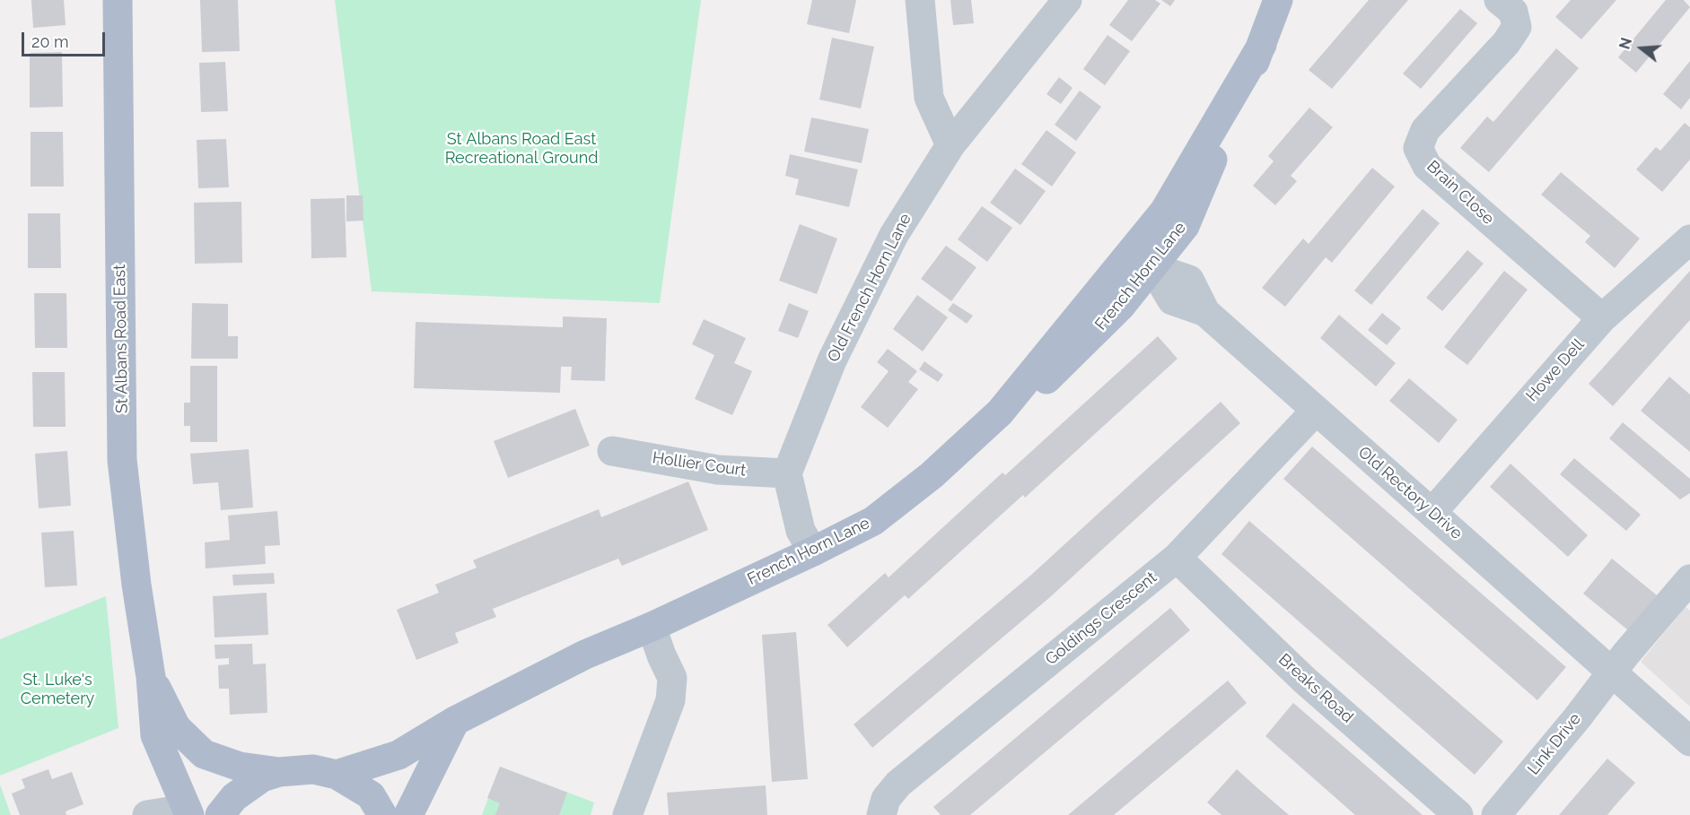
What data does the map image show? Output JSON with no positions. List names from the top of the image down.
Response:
{
  "streets": {
    "main road": ["French Horn Lane", "St Albans Road East"],
    "street": [
      "Brain Close",
      "Old French Horn Lane",
      "Howe Dell",
      "Hollier Court",
      "Old Rectory Drive",
      "Goldings Crescent",
      "Breaks Road",
      "Link Drive"
    ]
  },
  "crossings": [
    ["Brain Close", "Howe Dell"],
    ["French Horn Lane", "Old Rectory Drive"],
    ["Old French Horn Lane", "Hollier Court"],
    ["Howe Dell", "Old Rectory Drive"],
    ["Old Rectory Drive", "Goldings Crescent"],
    ["Old Rectory Drive", "Link Drive"],
    ["Goldings Crescent", "Breaks Road"]
  ],
  "parks": ["St Albans Road East Recreational Ground", "St. Luke's Cemetery"],
  "scale_bar": "20 m",
  "north": "left"
}
